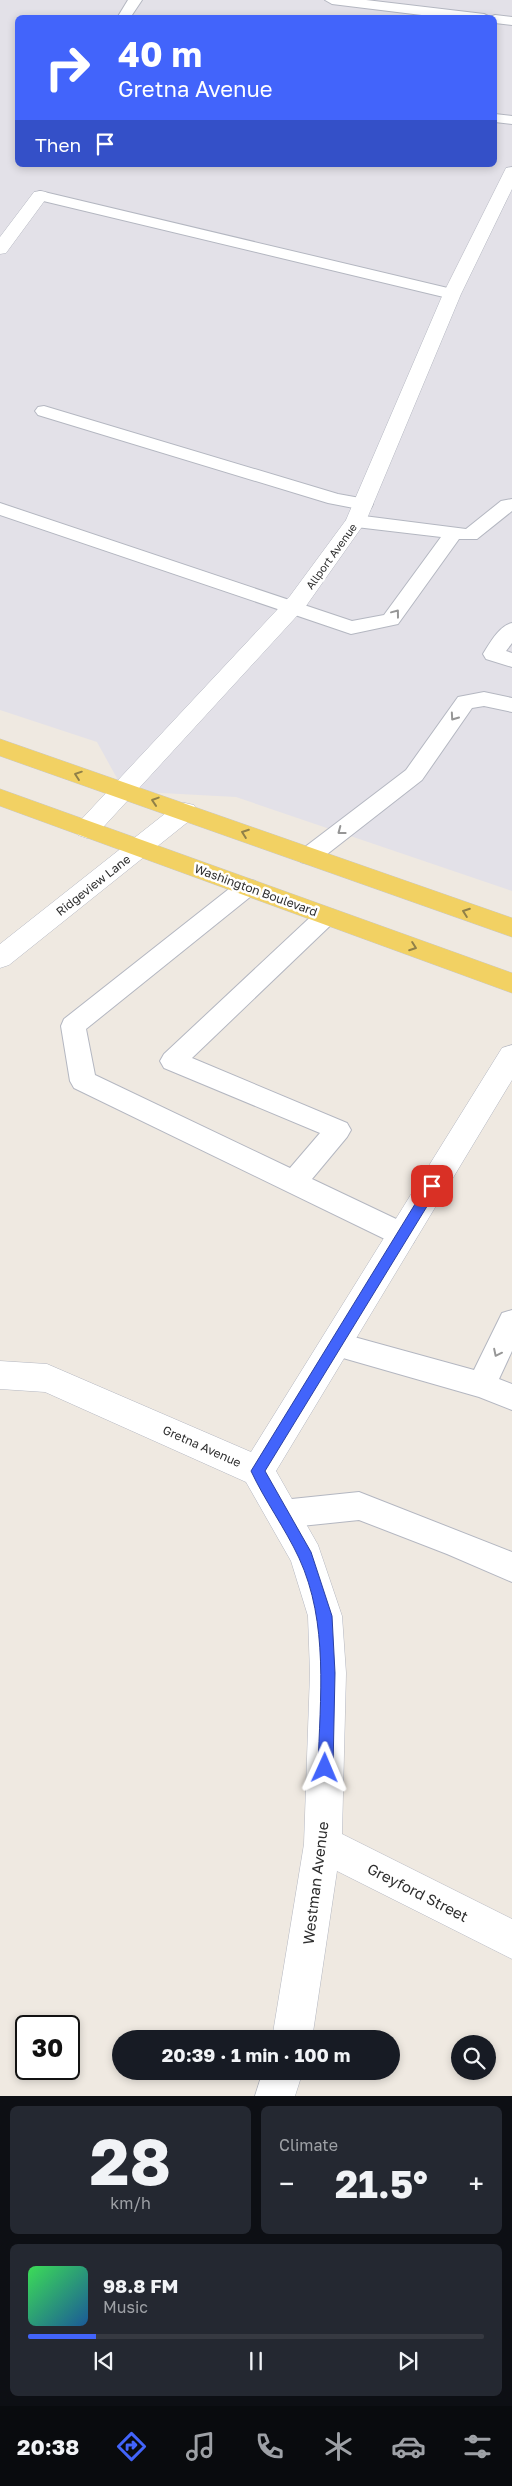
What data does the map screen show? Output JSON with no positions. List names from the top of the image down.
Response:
{
  "streets": {
    "main road": ["Washington Boulevard"],
    "street": [
      "Allport Avenue",
      "Ridgeview Lane",
      "Gretna Avenue",
      "Westman Avenue",
      "Greyford Street"
    ]
  },
  "crossings": [
    ["Allport Avenue", "Washington Boulevard"],
    ["Ridgeview Lane", "Washington Boulevard"],
    ["Gretna Avenue", "Westman Avenue"],
    ["Westman Avenue", "Greyford Street"]
  ],
  "page": {
    "turn": ["40 m", "Gretna Avenue"],
    "then": "Then",
    "limit": "30",
    "trip": "20:39 · 1 min · 100 m",
    "tile": [
      ["28", "km/h"],
      "Climate"
    ],
    "heat": ["−", "21.5°", "+"],
    "song": ["98.8 FM", "Music"],
    "tabs": "20:38"
  }
}
